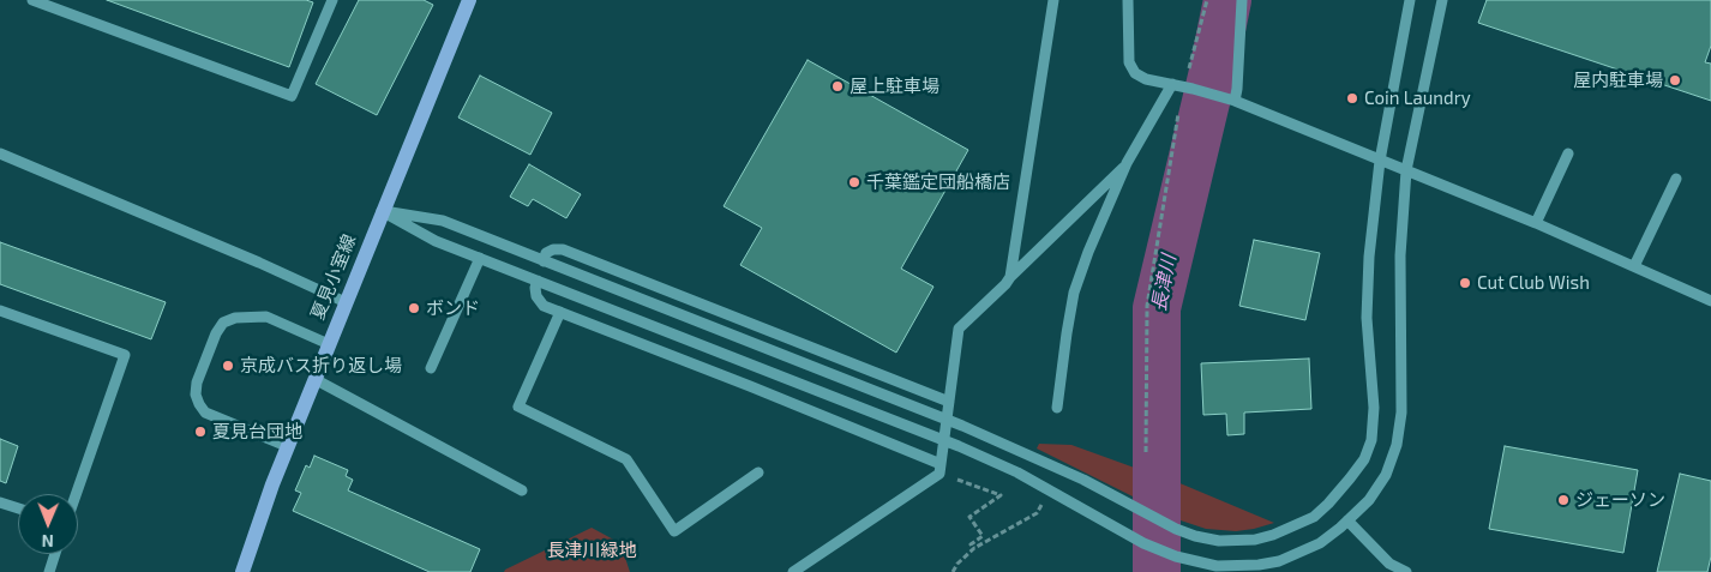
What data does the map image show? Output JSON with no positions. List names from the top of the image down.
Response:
{
  "streets": {
    "main road": ["夏見小室線"]
  },
  "water": ["長津川"],
  "parks": ["長津川緑地"],
  "places": [
    "屋内駐車場",
    "屋上駐車場",
    "Coin Laundry",
    "千葉鑑定団船橋店",
    "Cut Club Wish",
    "ボンド",
    "京成バス折り返し場",
    "夏見台団地",
    "ジェーソン"
  ],
  "north": "bottom"
}
